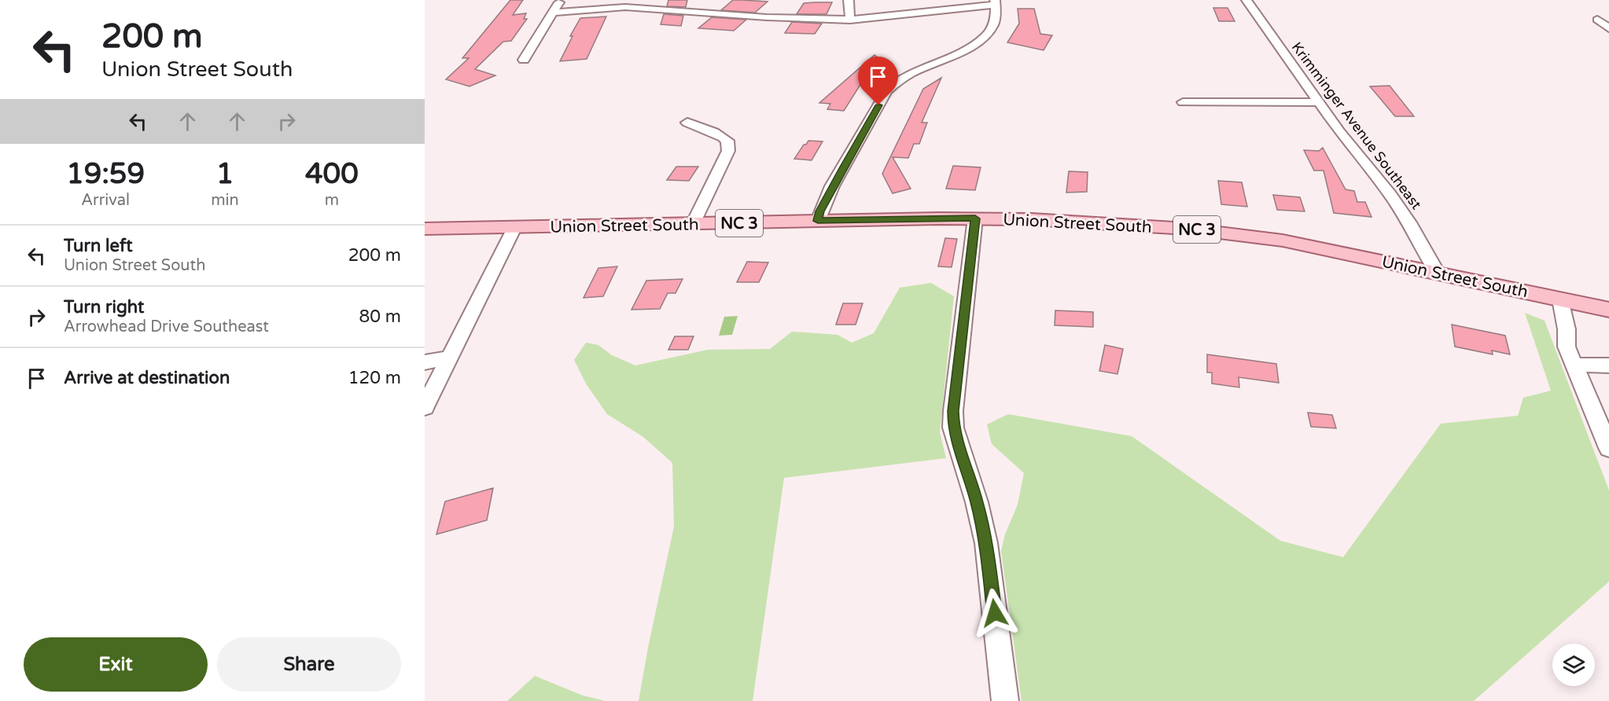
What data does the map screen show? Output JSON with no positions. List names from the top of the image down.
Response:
{
  "streets": {
    "main road": ["NC 3", "Union Street South"],
    "street": ["Krimminger Avenue Southeast"]
  },
  "crossings": [
    ["Krimminger Avenue Southeast", "Union Street South"]
  ],
  "page": {
    "turn": ["200 m", "Union Street South"],
    "eta": [
      "19:59",
      "Arrival",
      "1",
      "min",
      "400",
      "m"
    ],
    "list": [
      {
        "name": "Turn left",
        "note": "Union Street South",
        "value": "200 m"
      },
      {
        "name": "Turn right",
        "note": "Arrowhead Drive Southeast",
        "value": "80 m"
      },
      {
        "name": "Arrive at destination",
        "value": "120 m"
      }
    ],
    "buttons": ["Exit", "Share"]
  }
}
